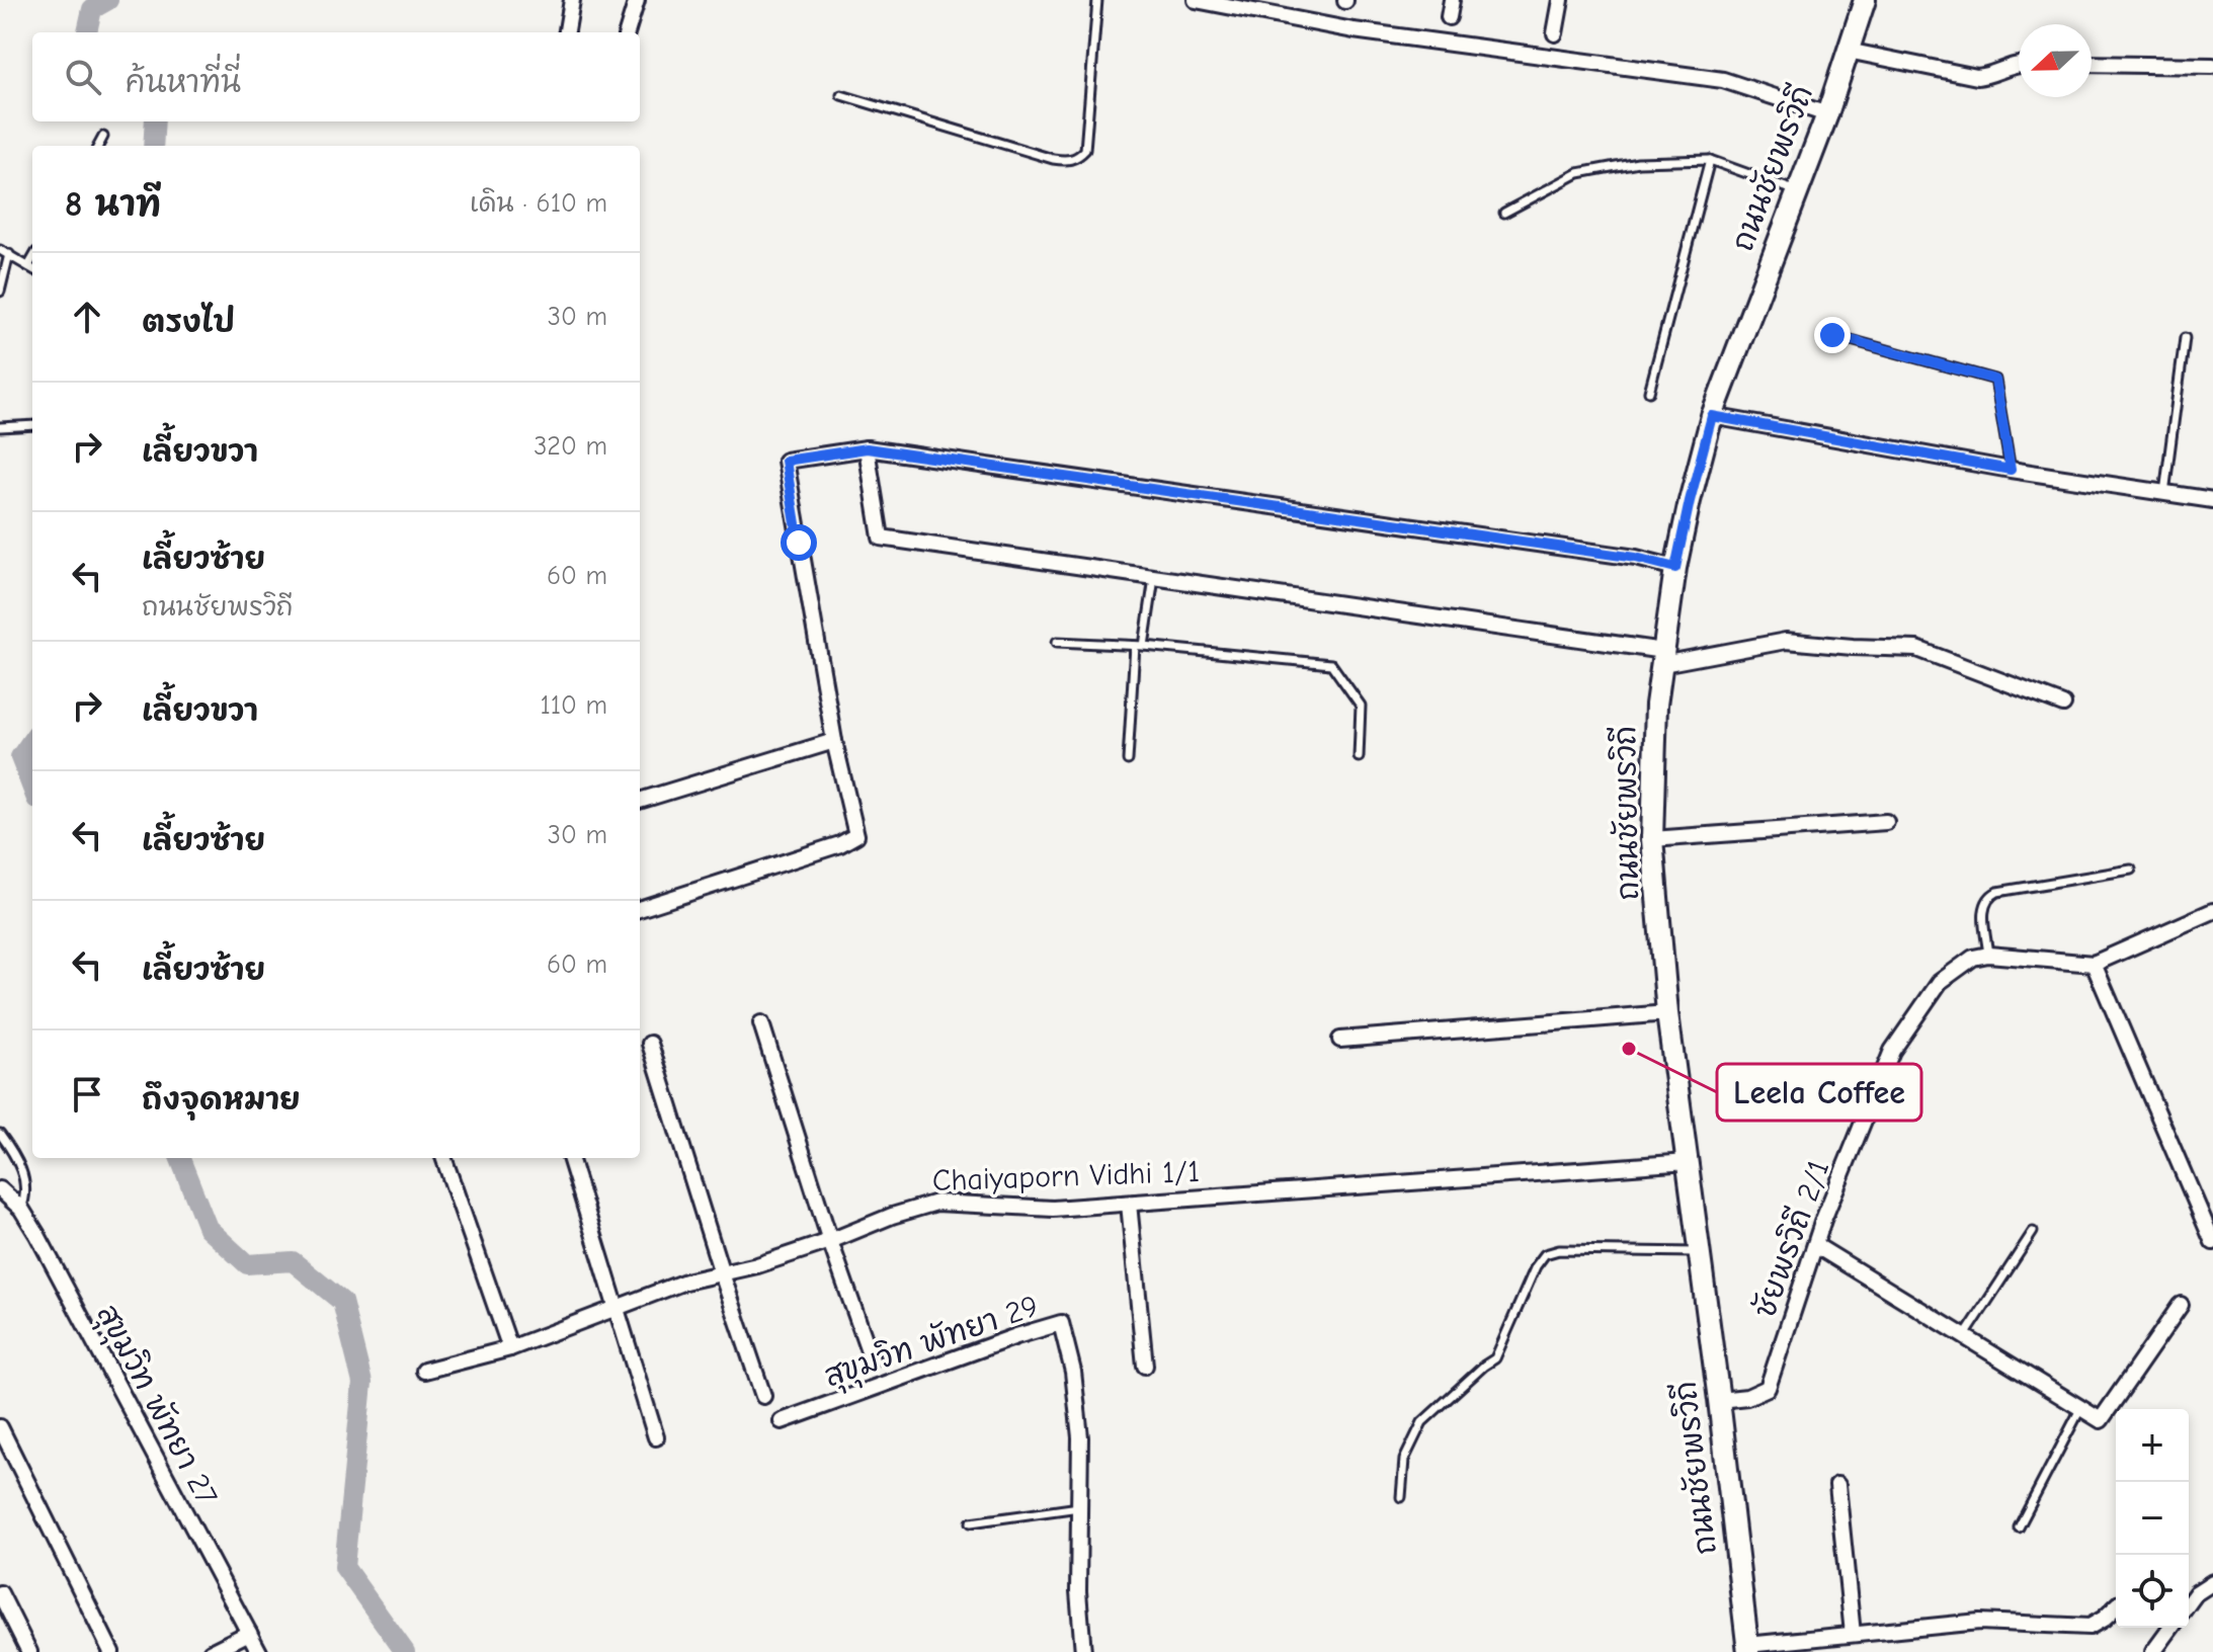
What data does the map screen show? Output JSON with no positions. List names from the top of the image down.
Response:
{
  "streets": {
    "main road": ["ถนนชัยพรวิถี"],
    "street": [
      "Chaiyaporn Vidhi 1/1",
      "ชัยพรวิถี 2/1",
      "สุขุมวิท พัทยา 29",
      "สุขุมวิท พัทยา 27"
    ]
  },
  "crossings": [
    ["ถนนชัยพรวิถี", "Chaiyaporn Vidhi 1/1"],
    ["ถนนชัยพรวิถี", "ชัยพรวิถี 2/1"]
  ],
  "places": ["Leela Coffee"],
  "north": "left",
  "page": {
    "search": "ค้นหาที่นี่",
    "heading": ["8 นาที", "เดิน · 610 m"],
    "list": [
      ["ตรงไป", "30 m"],
      ["เลี้ยวขวา", "320 m"],
      ["เลี้ยวซ้าย", "ถนนชัยพรวิถี", "60 m"],
      ["เลี้ยวขวา", "110 m"],
      ["เลี้ยวซ้าย", "30 m"],
      ["เลี้ยวซ้าย", "60 m"],
      "ถึงจุดหมาย"
    ],
    "map_buttons": ["+", "−"]
  }
}
